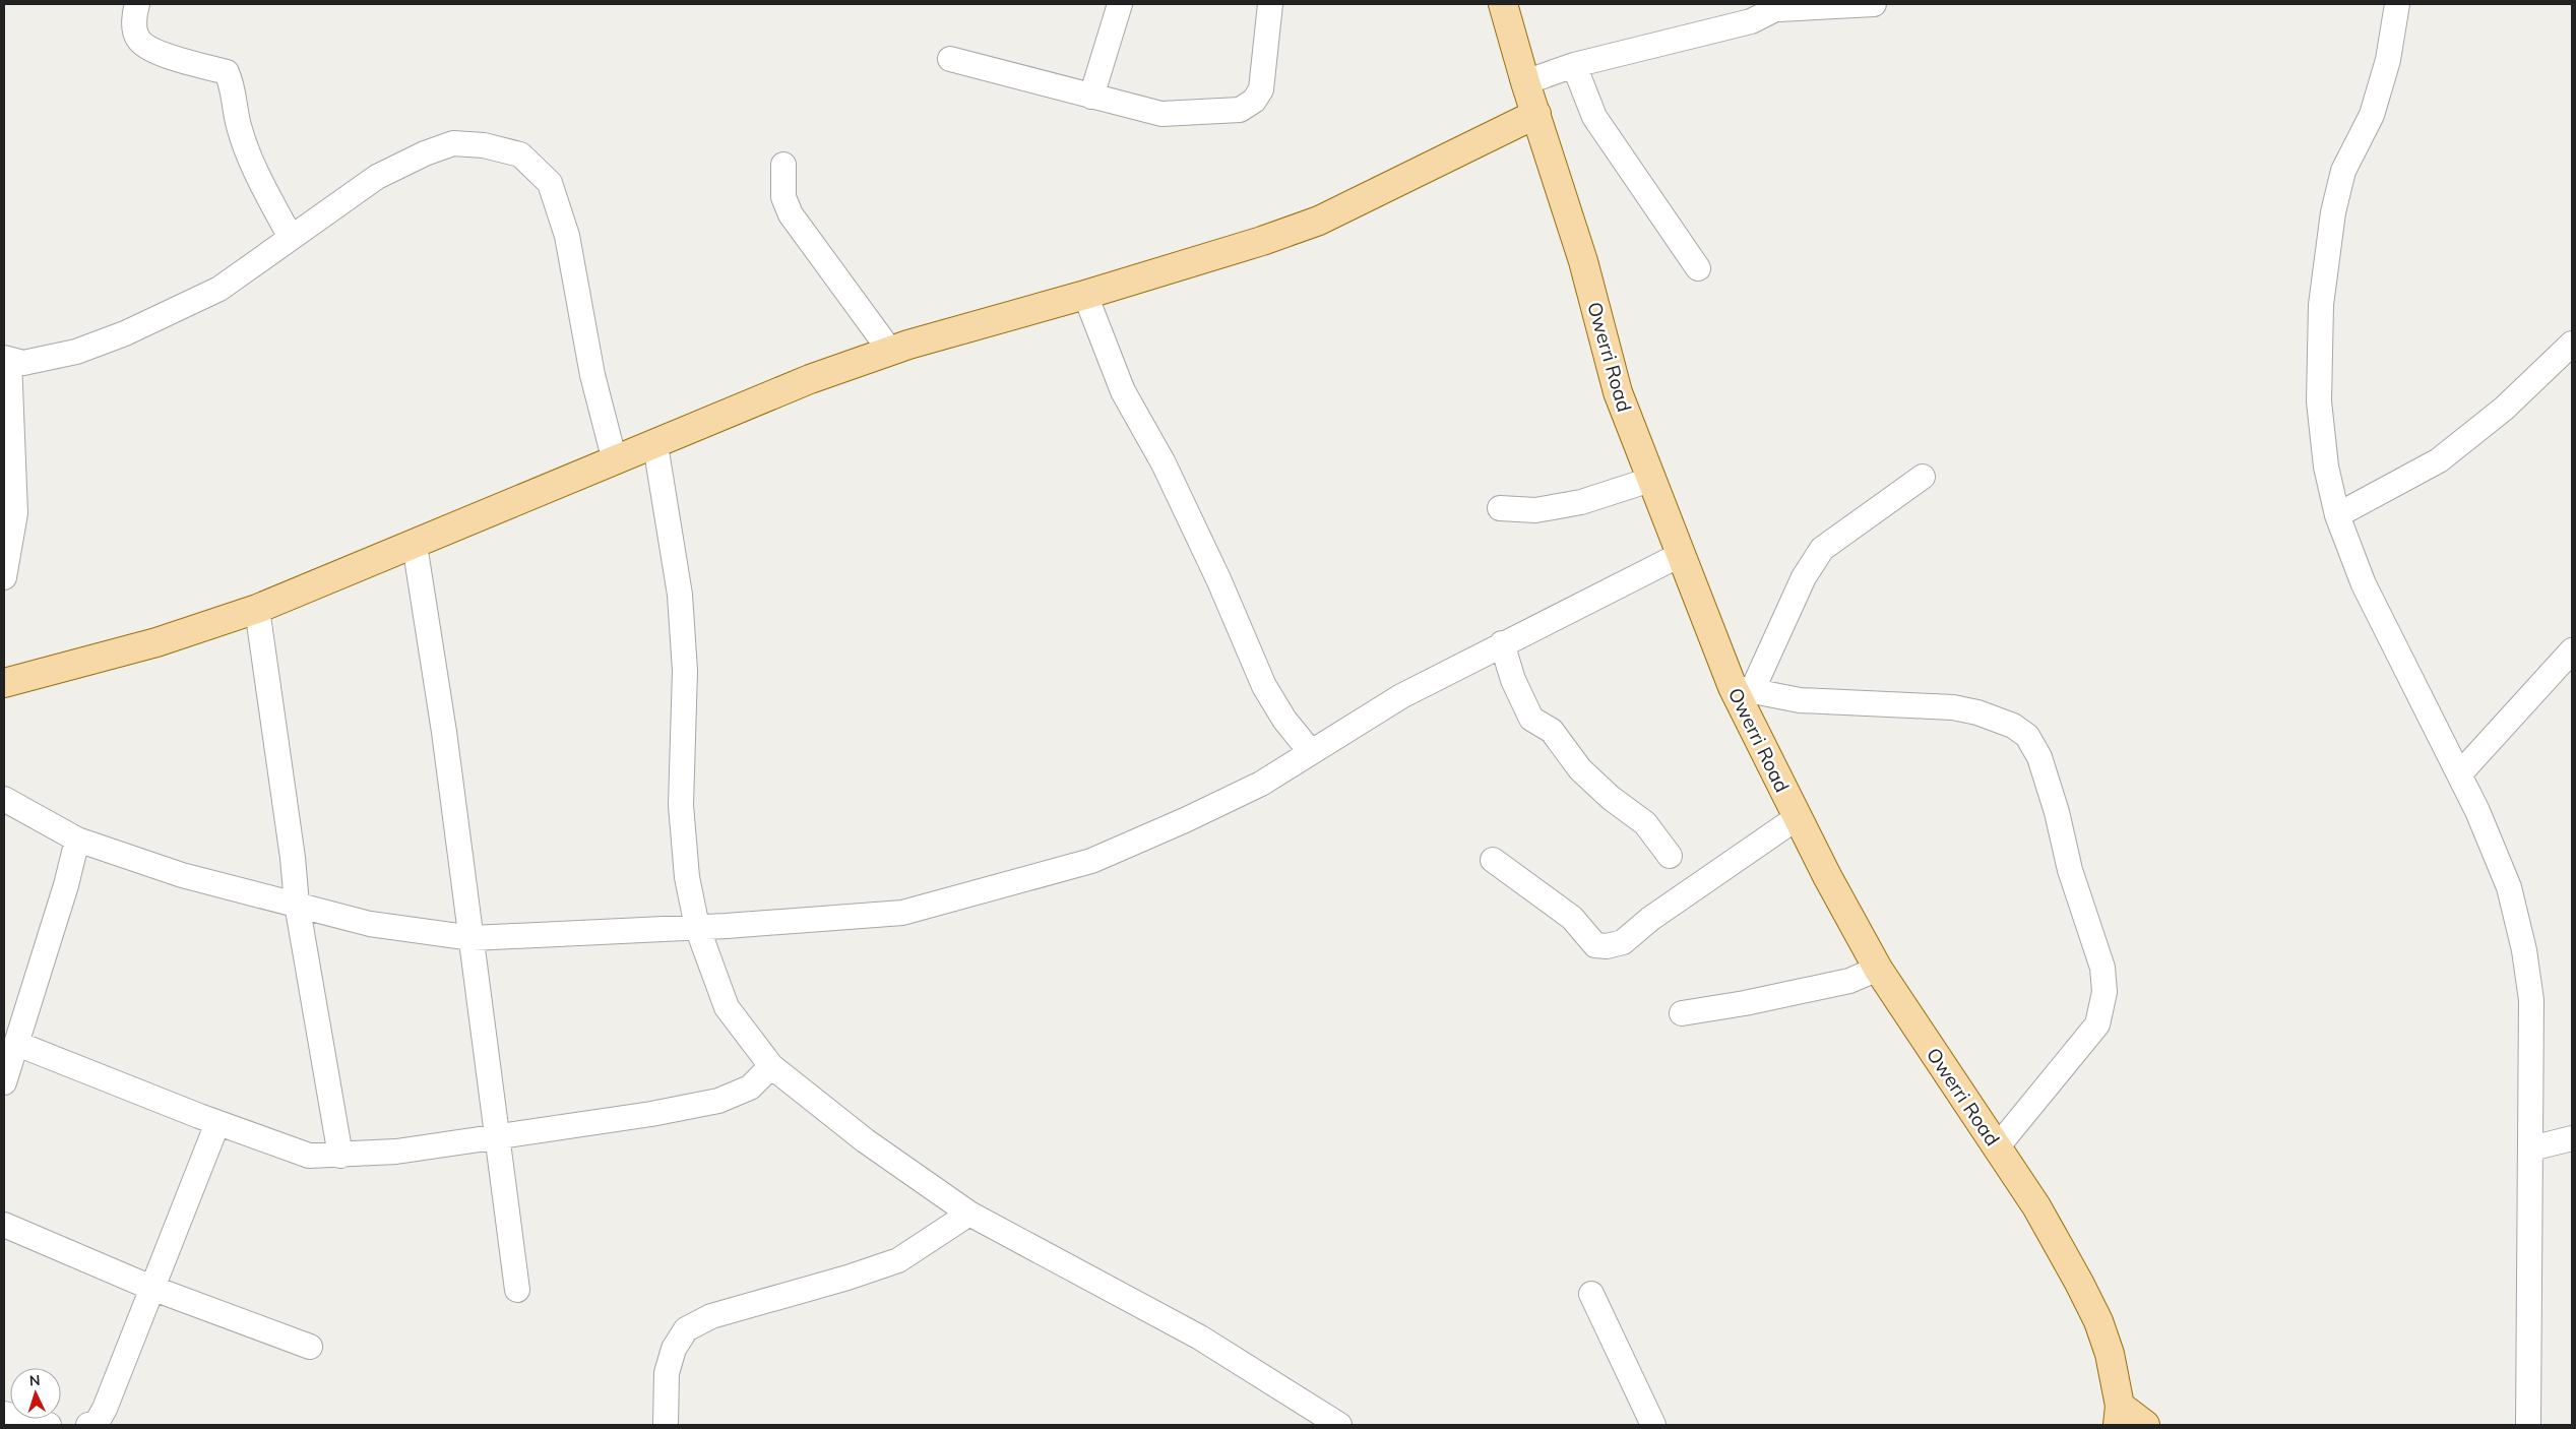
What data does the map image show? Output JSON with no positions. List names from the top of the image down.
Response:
{
  "streets": {
    "main road": ["Owerri Road"]
  },
  "north": "top"
}
